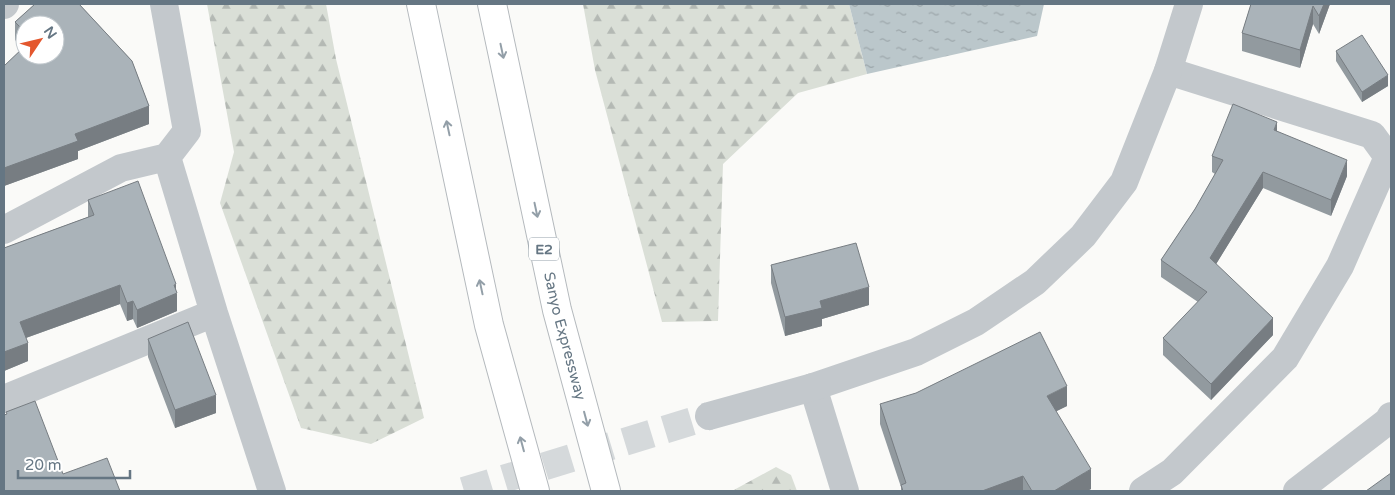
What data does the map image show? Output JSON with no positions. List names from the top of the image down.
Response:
{
  "streets": {
    "highway": ["E2", "Sanyo Expressway"]
  },
  "scale_bar": "20 m",
  "north": "top right"
}
